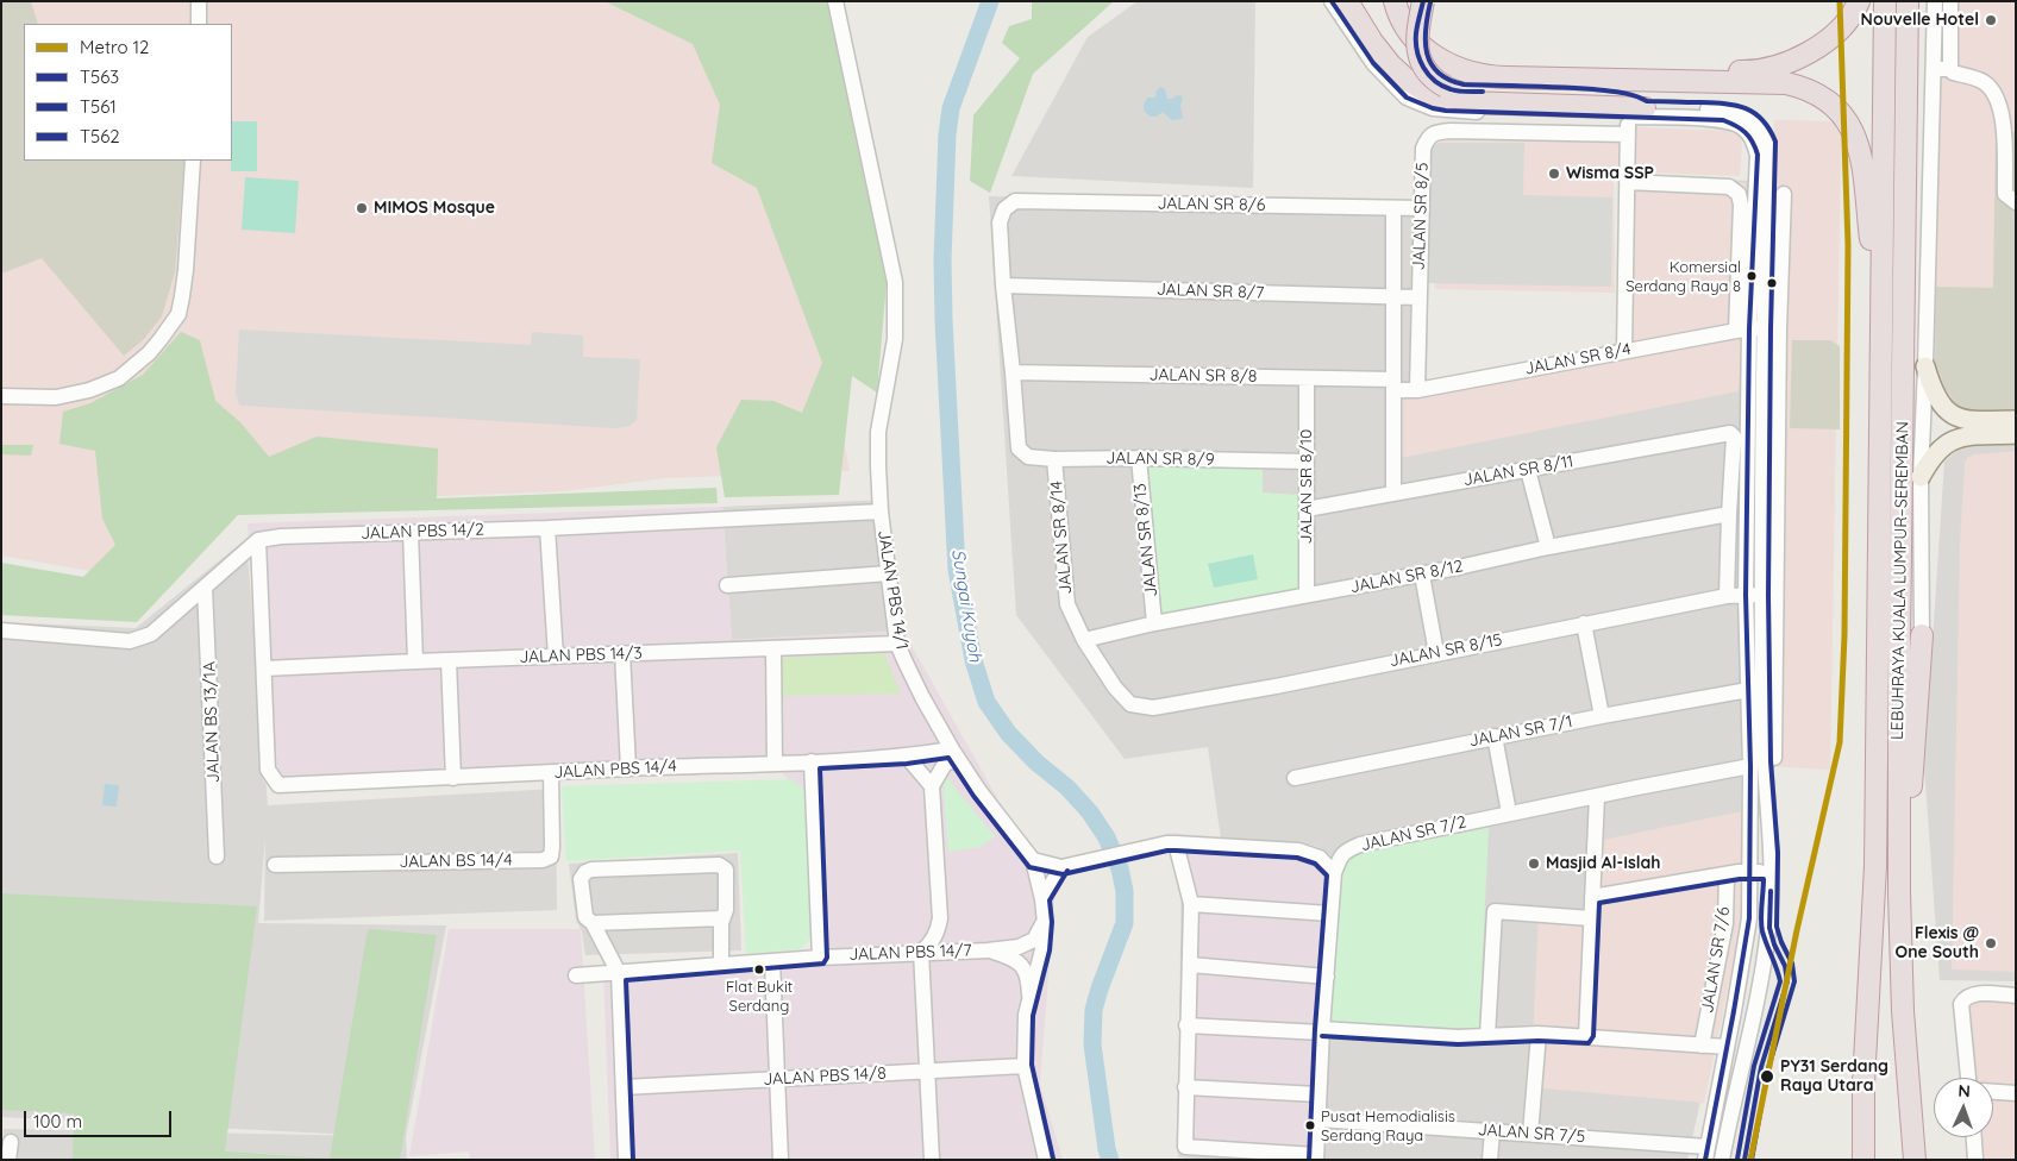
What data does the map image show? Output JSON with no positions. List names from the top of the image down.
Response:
{
  "streets": {
    "highway": ["LEBUHRAYA KUALA LUMPUR–SEREMBAN"],
    "street": [
      "JALAN SR 8/6",
      "JALAN SR 8/5",
      "JALAN SR 8/7",
      "JALAN SR 8/4",
      "JALAN SR 8/8",
      "JALAN SR 8/9",
      "JALAN SR 8/11",
      "JALAN SR 8/10",
      "JALAN PBS 14/2",
      "JALAN SR 8/14",
      "JALAN SR 8/13",
      "JALAN SR 8/12",
      "JALAN PBS 14/1",
      "JALAN SR 8/15",
      "JALAN PBS 14/3",
      "JALAN BS 13/1A",
      "JALAN SR 7/1",
      "JALAN PBS 14/4",
      "JALAN SR 7/2",
      "JALAN BS 14/4",
      "JALAN PBS 14/7",
      "JALAN SR 7/6",
      "JALAN PBS 14/8",
      "JALAN SR 7/5"
    ]
  },
  "crossings": [
    ["JALAN SR 8/6", "JALAN SR 8/5"],
    ["JALAN SR 8/6", "JALAN SR 8/7"],
    ["JALAN SR 8/5", "JALAN SR 8/7"],
    ["JALAN SR 8/5", "JALAN SR 8/4"],
    ["JALAN SR 8/5", "JALAN SR 8/8"],
    ["JALAN SR 8/5", "JALAN SR 8/11"],
    ["JALAN SR 8/4", "JALAN SR 8/8"],
    ["JALAN SR 8/8", "JALAN SR 8/9"],
    ["JALAN SR 8/8", "JALAN SR 8/10"],
    ["JALAN SR 8/9", "JALAN SR 8/10"],
    ["JALAN SR 8/9", "JALAN SR 8/14"],
    ["JALAN SR 8/9", "JALAN SR 8/13"],
    ["JALAN SR 8/11", "JALAN SR 8/10"],
    ["JALAN SR 8/11", "JALAN SR 8/12"],
    ["JALAN SR 8/10", "JALAN SR 8/12"],
    ["JALAN PBS 14/2", "JALAN PBS 14/1"],
    ["JALAN SR 8/14", "JALAN SR 8/12"],
    ["JALAN SR 8/14", "JALAN SR 8/15"],
    ["JALAN SR 8/13", "JALAN SR 8/12"],
    ["JALAN PBS 14/1", "JALAN PBS 14/3"],
    ["JALAN PBS 14/1", "JALAN PBS 14/4"],
    ["JALAN PBS 14/1", "JALAN PBS 14/7"],
    ["JALAN PBS 14/1", "JALAN PBS 14/8"],
    ["JALAN PBS 14/3", "JALAN PBS 14/4"],
    ["JALAN PBS 14/4", "JALAN BS 14/4"],
    ["JALAN SR 7/2", "JALAN SR 7/5"]
  ],
  "water": ["Sungai Kuyoh"],
  "places": [
    "Nouvelle Hotel",
    "Wisma SSP",
    "MIMOS Mosque",
    "Komersial Serdang Raya 8",
    "Masjid Al-Islah",
    "Flexis @ One South",
    "Flat Bukit Serdang",
    "PY31 Serdang Raya Utara",
    "Pusat Hemodialisis Serdang Raya"
  ],
  "lines": [
    "metro line 12",
    "transit line T563",
    "transit line T562",
    "transit line T561"
  ],
  "legend": [
    "Metro 12",
    "T563",
    "T561",
    "T562"
  ],
  "scale_bar": "100 m",
  "north": "top"
}
